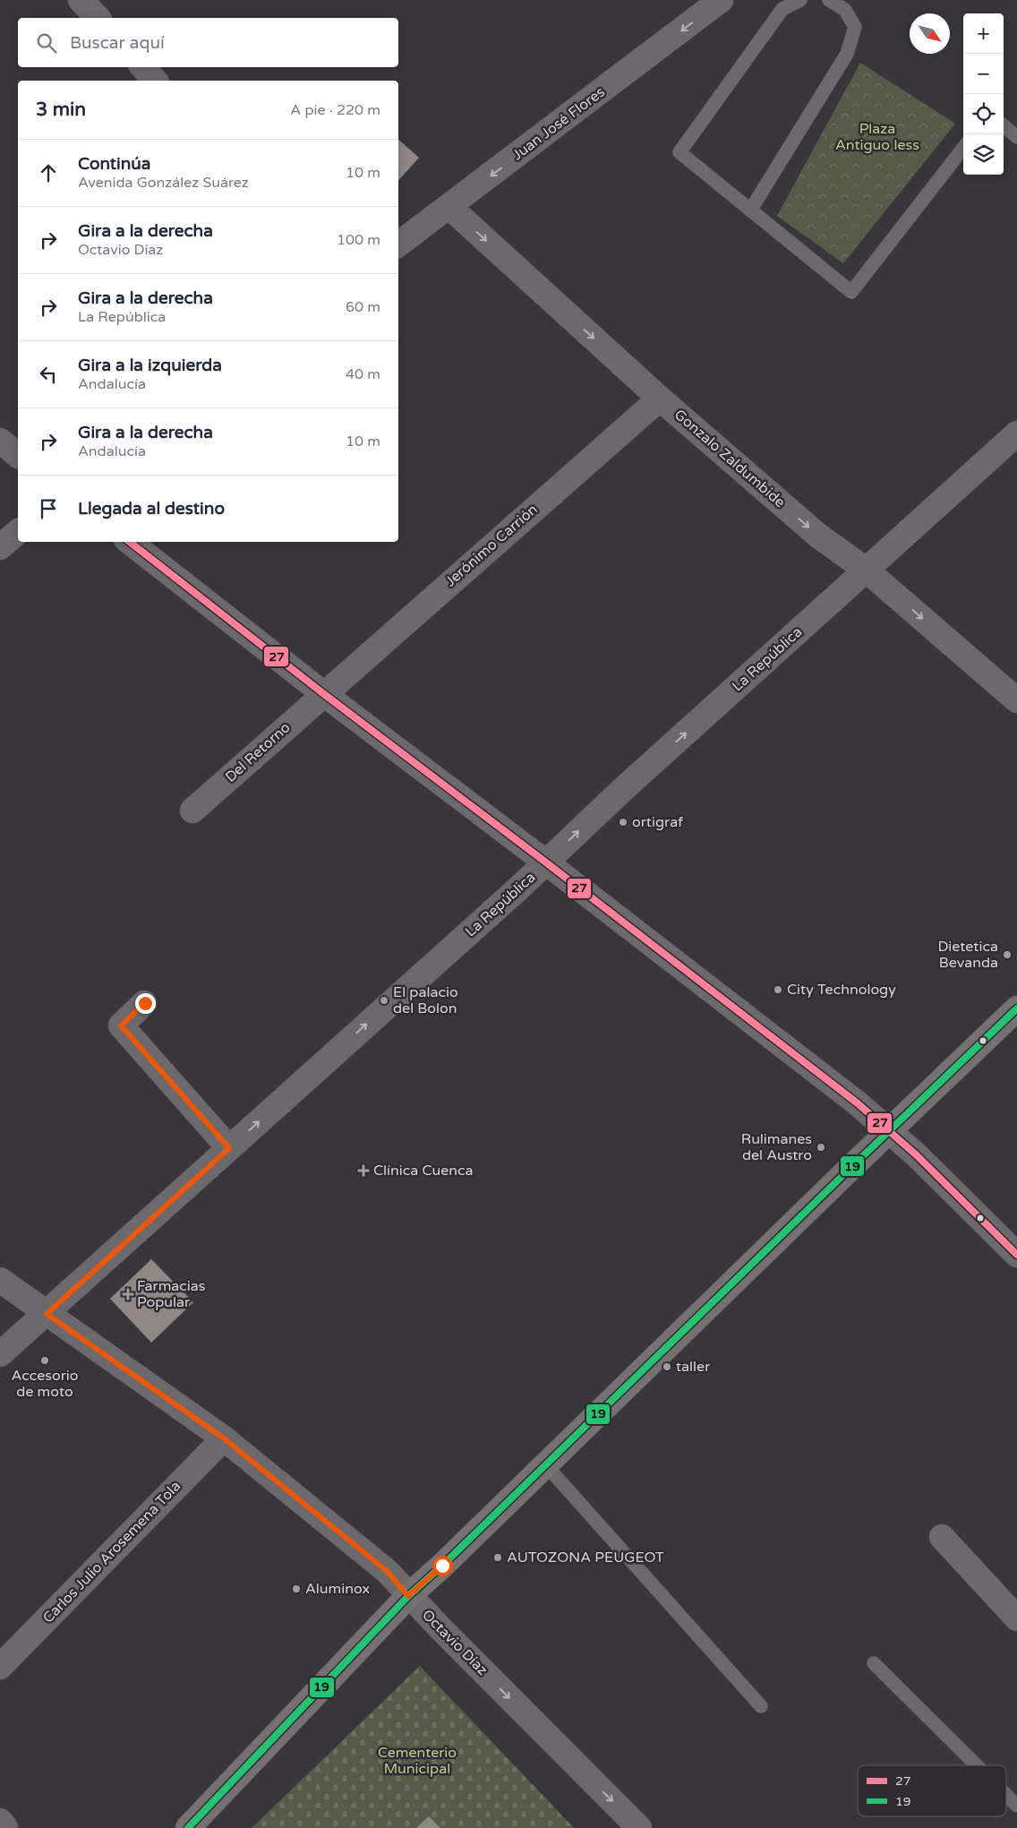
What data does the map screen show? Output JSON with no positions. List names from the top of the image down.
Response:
{
  "streets": {
    "street": [
      "Juan José Flores",
      "Gonzalo Zaldumbide",
      "Jerónimo Carrión",
      "La República",
      "Del Retorno",
      "Carlos Julio Arosemena Tola",
      "Octavio Díaz"
    ]
  },
  "crossings": [
    ["Juan José Flores", "Gonzalo Zaldumbide"],
    ["Gonzalo Zaldumbide", "Jerónimo Carrión"],
    ["Gonzalo Zaldumbide", "La República"],
    ["Jerónimo Carrión", "Del Retorno"],
    ["La República", "Octavio Díaz"],
    ["Carlos Julio Arosemena Tola", "Octavio Díaz"]
  ],
  "one_way": [
    "Juan José Flores",
    "Gonzalo Zaldumbide",
    "La República",
    "Octavio Díaz"
  ],
  "parks": ["Plaza Antiguo Iess", "Cementerio Municipal"],
  "places": {
    "other": [
      "ortigraf",
      "Dietetica Bevanda",
      "City Technology",
      "El palacio del Bolon",
      "Rulimanes del Austro",
      "Accesorio de moto",
      "taller",
      "AUTOZONA PEUGEOT",
      "Aluminox"
    ],
    "health": ["Clínica Cuenca", "Farmacias Popular"]
  },
  "lines": ["transit line 27", "transit line 19"],
  "legend": ["27", "19"],
  "north": "bottom right",
  "page": {
    "map_buttons": ["+", "−"],
    "search": "Buscar aquí",
    "heading": ["3 min", "A pie · 220 m"],
    "list": [
      ["Continúa", "Avenida González Suárez", "10 m"],
      ["Gira a la derecha", "Octavio Díaz", "100 m"],
      ["Gira a la derecha", "La República", "60 m"],
      ["Gira a la izquierda", "Andalucía", "40 m"],
      ["Gira a la derecha", "Andalucía", "10 m"],
      "Llegada al destino"
    ]
  }
}
